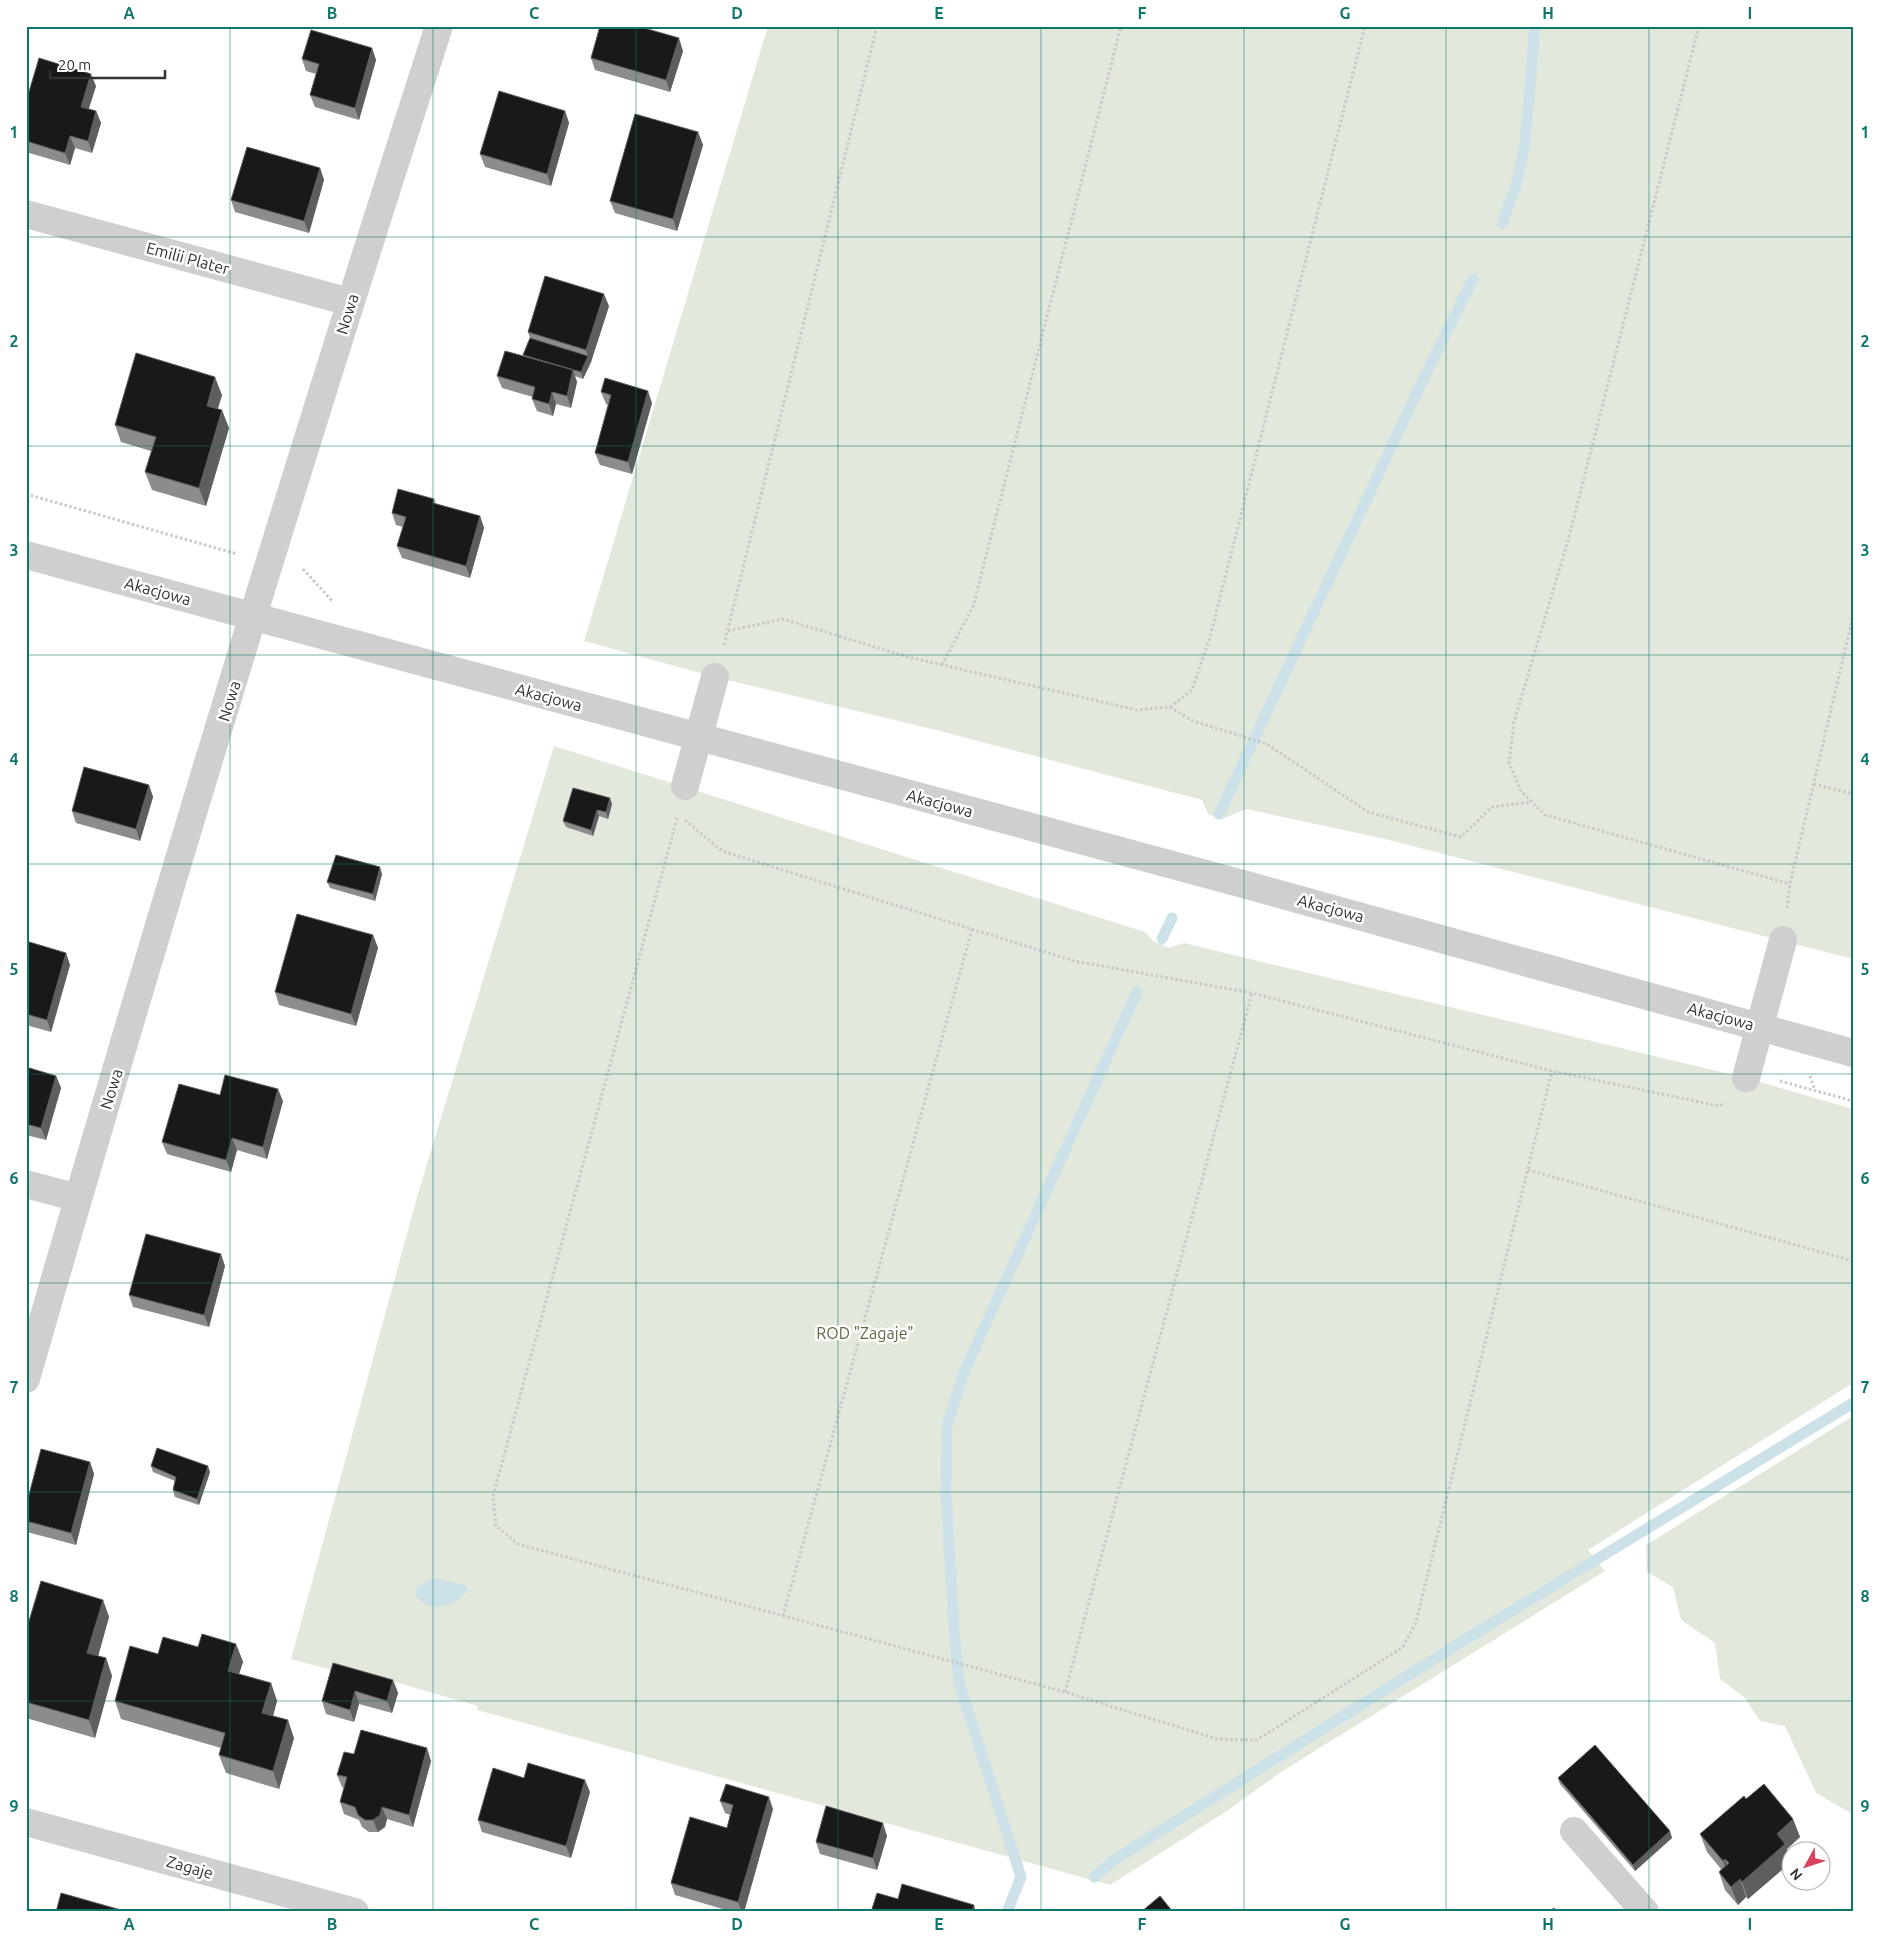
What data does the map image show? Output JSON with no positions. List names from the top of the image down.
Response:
{
  "streets": {
    "street": [
      "Emilii Plater",
      "Nowa",
      "Akacjowa",
      "Zagaje"
    ]
  },
  "crossings": [
    ["Emilii Plater", "Nowa"],
    ["Nowa", "Akacjowa"]
  ],
  "parks": ["ROD \"Zagaje\""],
  "scale_bar": "20 m",
  "north": "bottom left",
  "grid": {
    "columns": [
      "A",
      "B",
      "C",
      "D",
      "E",
      "F",
      "G",
      "H",
      "I"
    ],
    "rows": [
      "1",
      "2",
      "3",
      "4",
      "5",
      "6",
      "7",
      "8",
      "9"
    ]
  }
}
